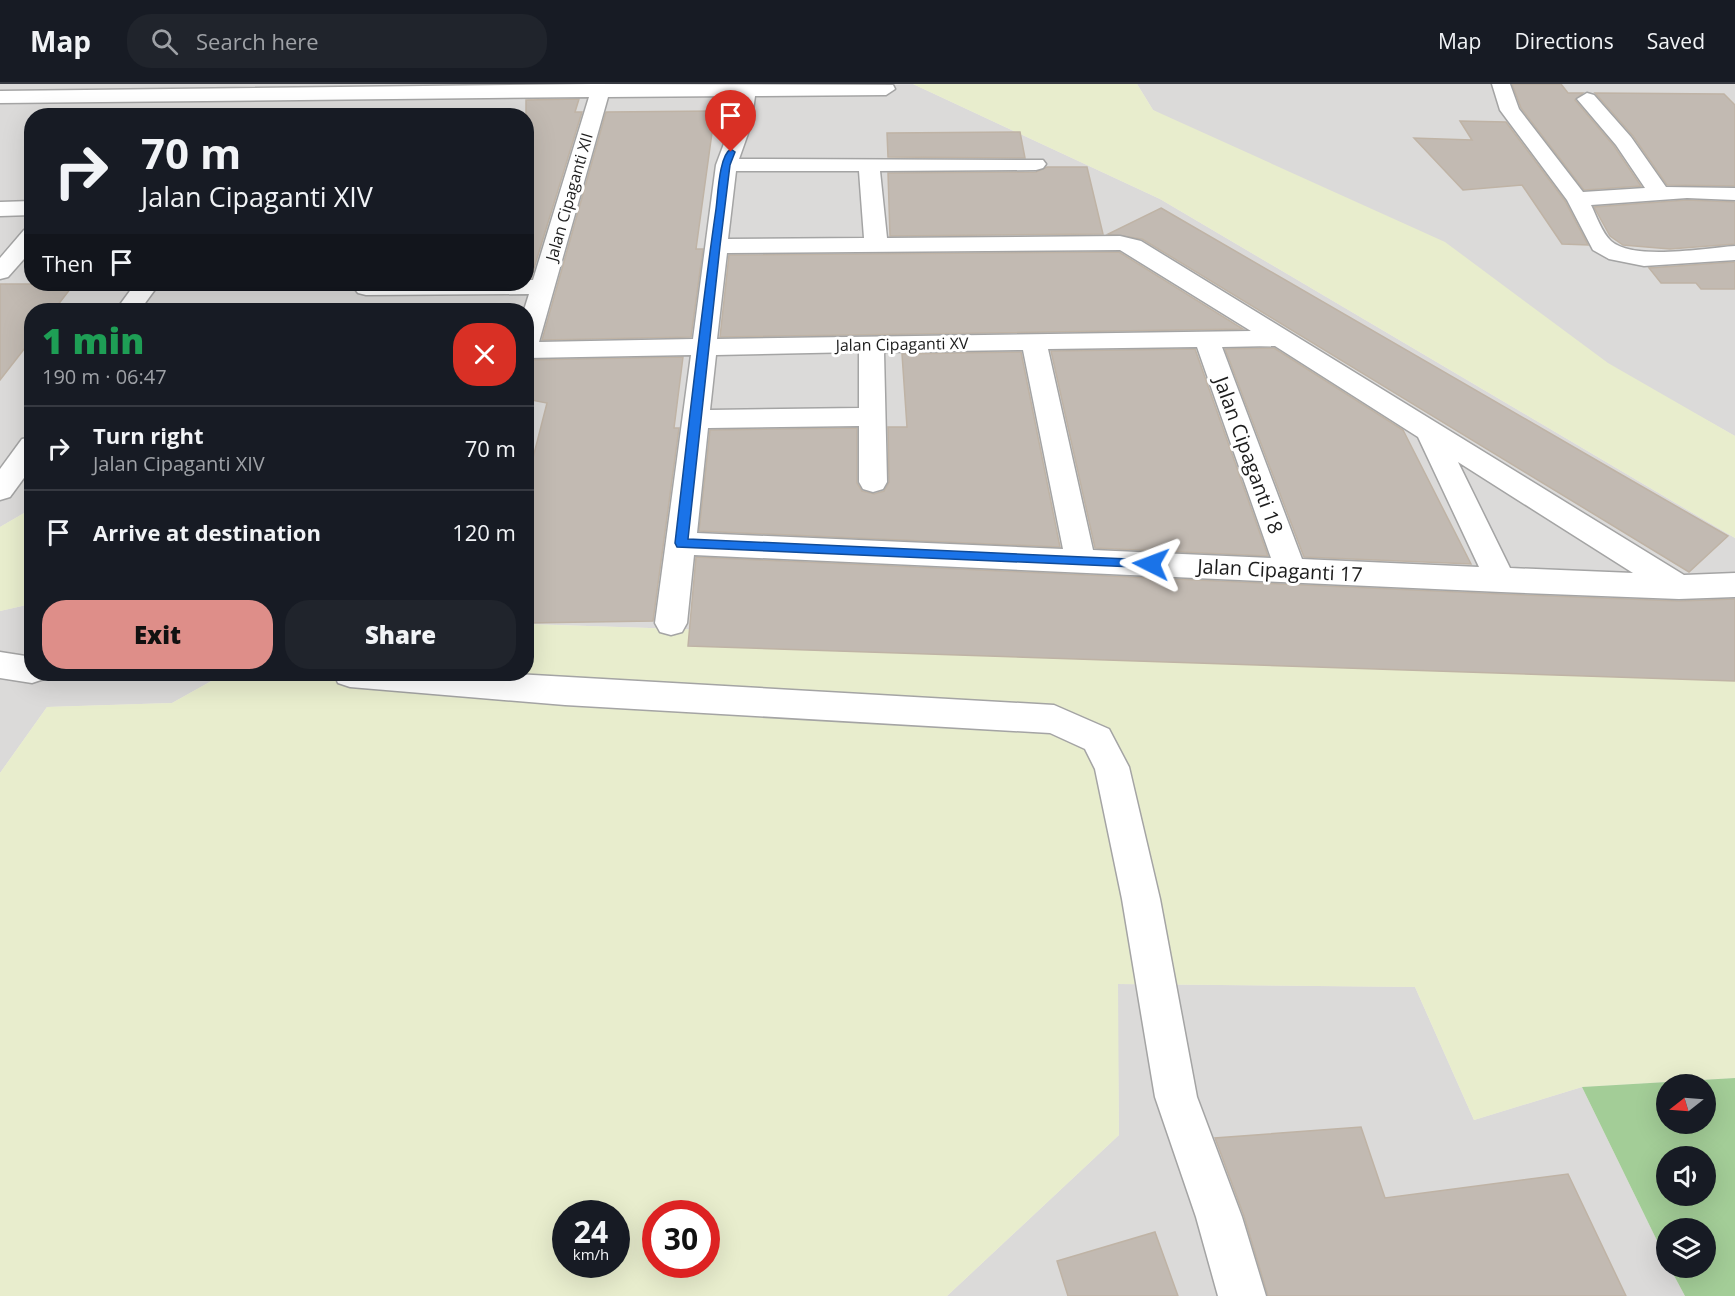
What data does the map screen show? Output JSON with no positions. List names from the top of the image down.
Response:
{
  "streets": {
    "street": [
      "Jalan Cipaganti XII",
      "Jalan Cipaganti XV",
      "Jalan Cipaganti 18",
      "Jalan Cipaganti 17"
    ]
  },
  "crossings": [
    ["Jalan Cipaganti XV", "Jalan Cipaganti 18"],
    ["Jalan Cipaganti 18", "Jalan Cipaganti 17"]
  ],
  "north": "left",
  "page": {
    "header": "Map",
    "search": "Search here",
    "nav": ["Map", "Directions", "Saved"],
    "turn": ["70 m", "Jalan Cipaganti XIV"],
    "then": "Then",
    "heading": ["1 min", "190 m · 06:47"],
    "list": [
      {
        "name": "Turn right",
        "note": "Jalan Cipaganti XIV",
        "value": "70 m"
      },
      {
        "name": "Arrive at destination",
        "value": "120 m"
      }
    ],
    "buttons": ["Exit", "Share"],
    "speed": "24 km/h",
    "limit": "30"
  }
}
